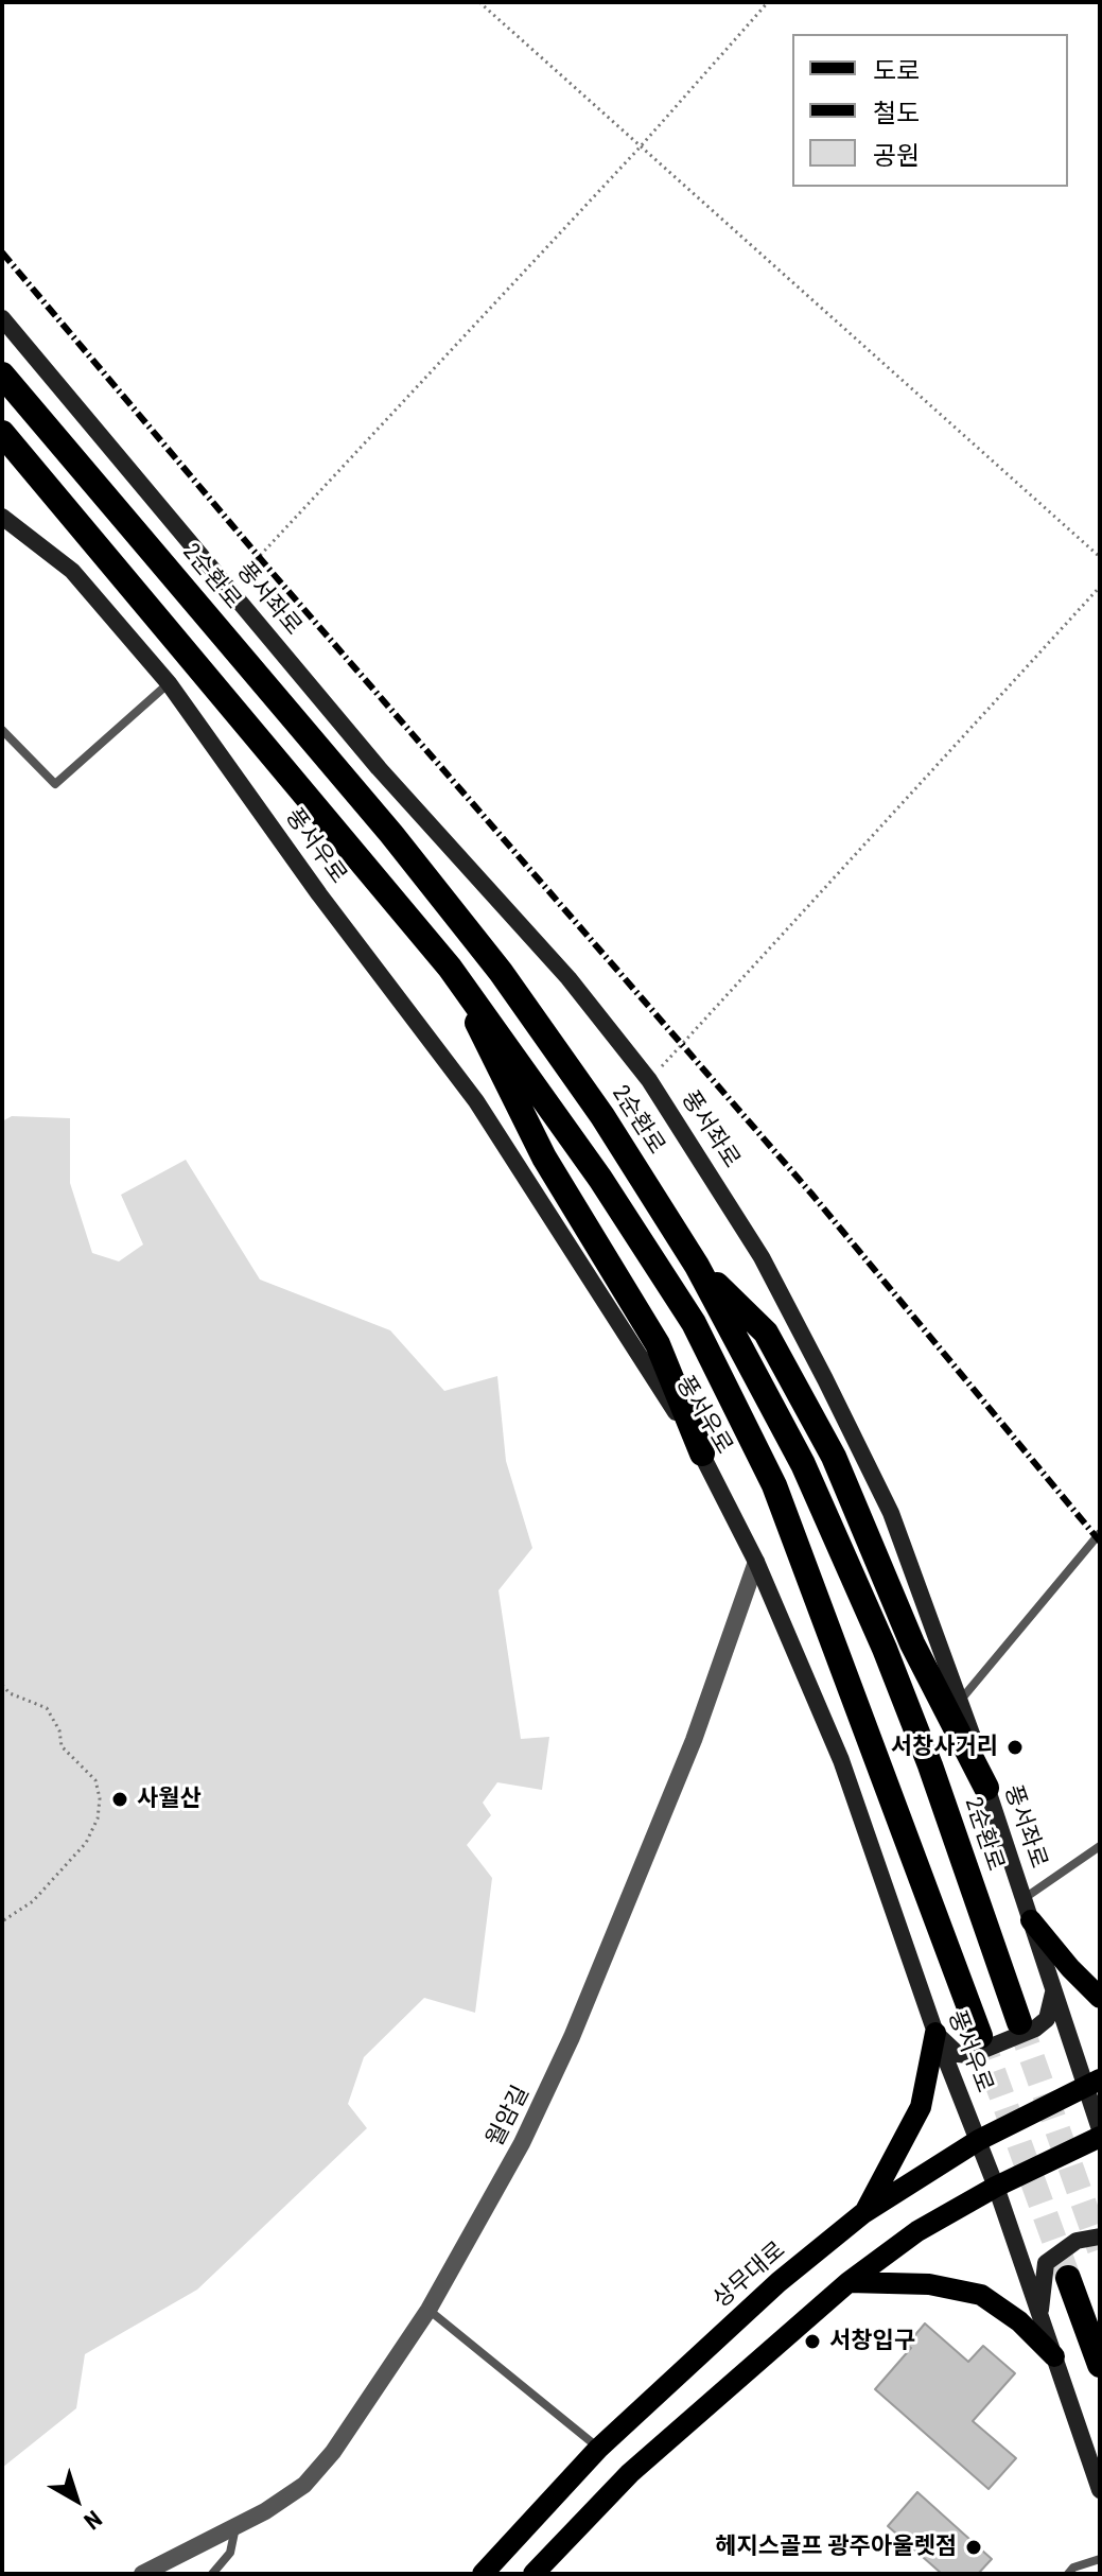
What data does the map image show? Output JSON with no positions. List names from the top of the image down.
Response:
{
  "streets": {
    "highway": ["2순환로"],
    "main road": ["상무대로"],
    "street": ["풍서좌로", "풍서우로", "월암길"]
  },
  "crossings": [
    ["풍서좌로", "상무대로"],
    ["풍서우로", "월암길"],
    ["풍서우로", "상무대로"]
  ],
  "places": [
    "서창사거리",
    "사월산",
    "서창입구",
    "헤지스골프 광주아울렛점"
  ],
  "legend": ["도로", "철도", "공원"],
  "north": "bottom right"
}
